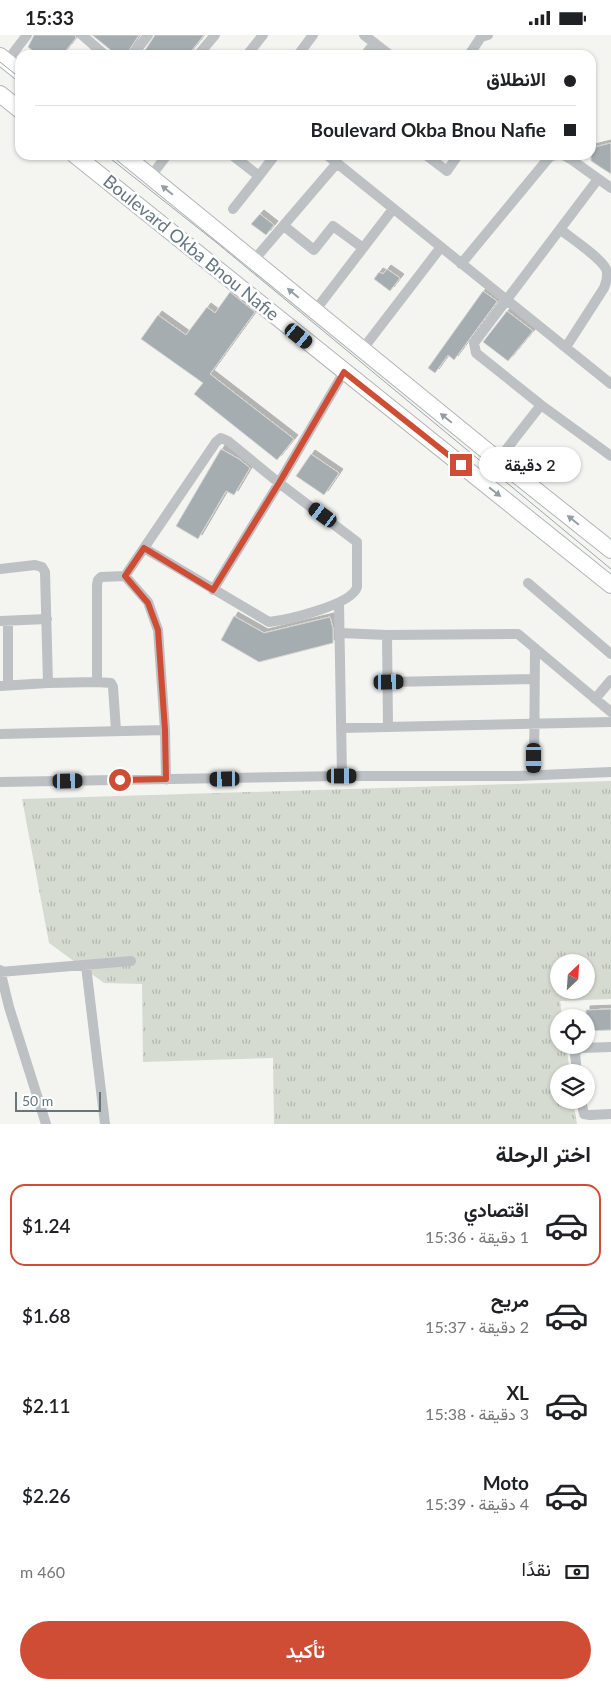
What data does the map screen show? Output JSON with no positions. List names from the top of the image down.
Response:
{
  "streets": {
    "main road": ["Boulevard Okba Bnou Nafie"]
  },
  "scale_bar": "50 m",
  "north": "top right",
  "page": {
    "status": "15:33",
    "banner": ["الانطلاق", "Boulevard Okba Bnou Nafie"],
    "bubble": "2 دقيقة",
    "scale": "50 m",
    "heading": "اختر الرحلة",
    "list": [
      {
        "name": "اقتصادي",
        "note": "1 دقيقة · 15:36",
        "value": "$1.24"
      },
      {
        "name": "مريح",
        "note": "2 دقيقة · 15:37",
        "value": "$1.68"
      },
      {
        "name": "XL",
        "note": "3 دقيقة · 15:38",
        "value": "$2.11"
      },
      {
        "name": "Moto",
        "note": "4 دقيقة · 15:39",
        "value": "$2.26"
      }
    ],
    "pay": ["نقدًا", "460 m"],
    "buttons": "تأكيد"
  }
}
